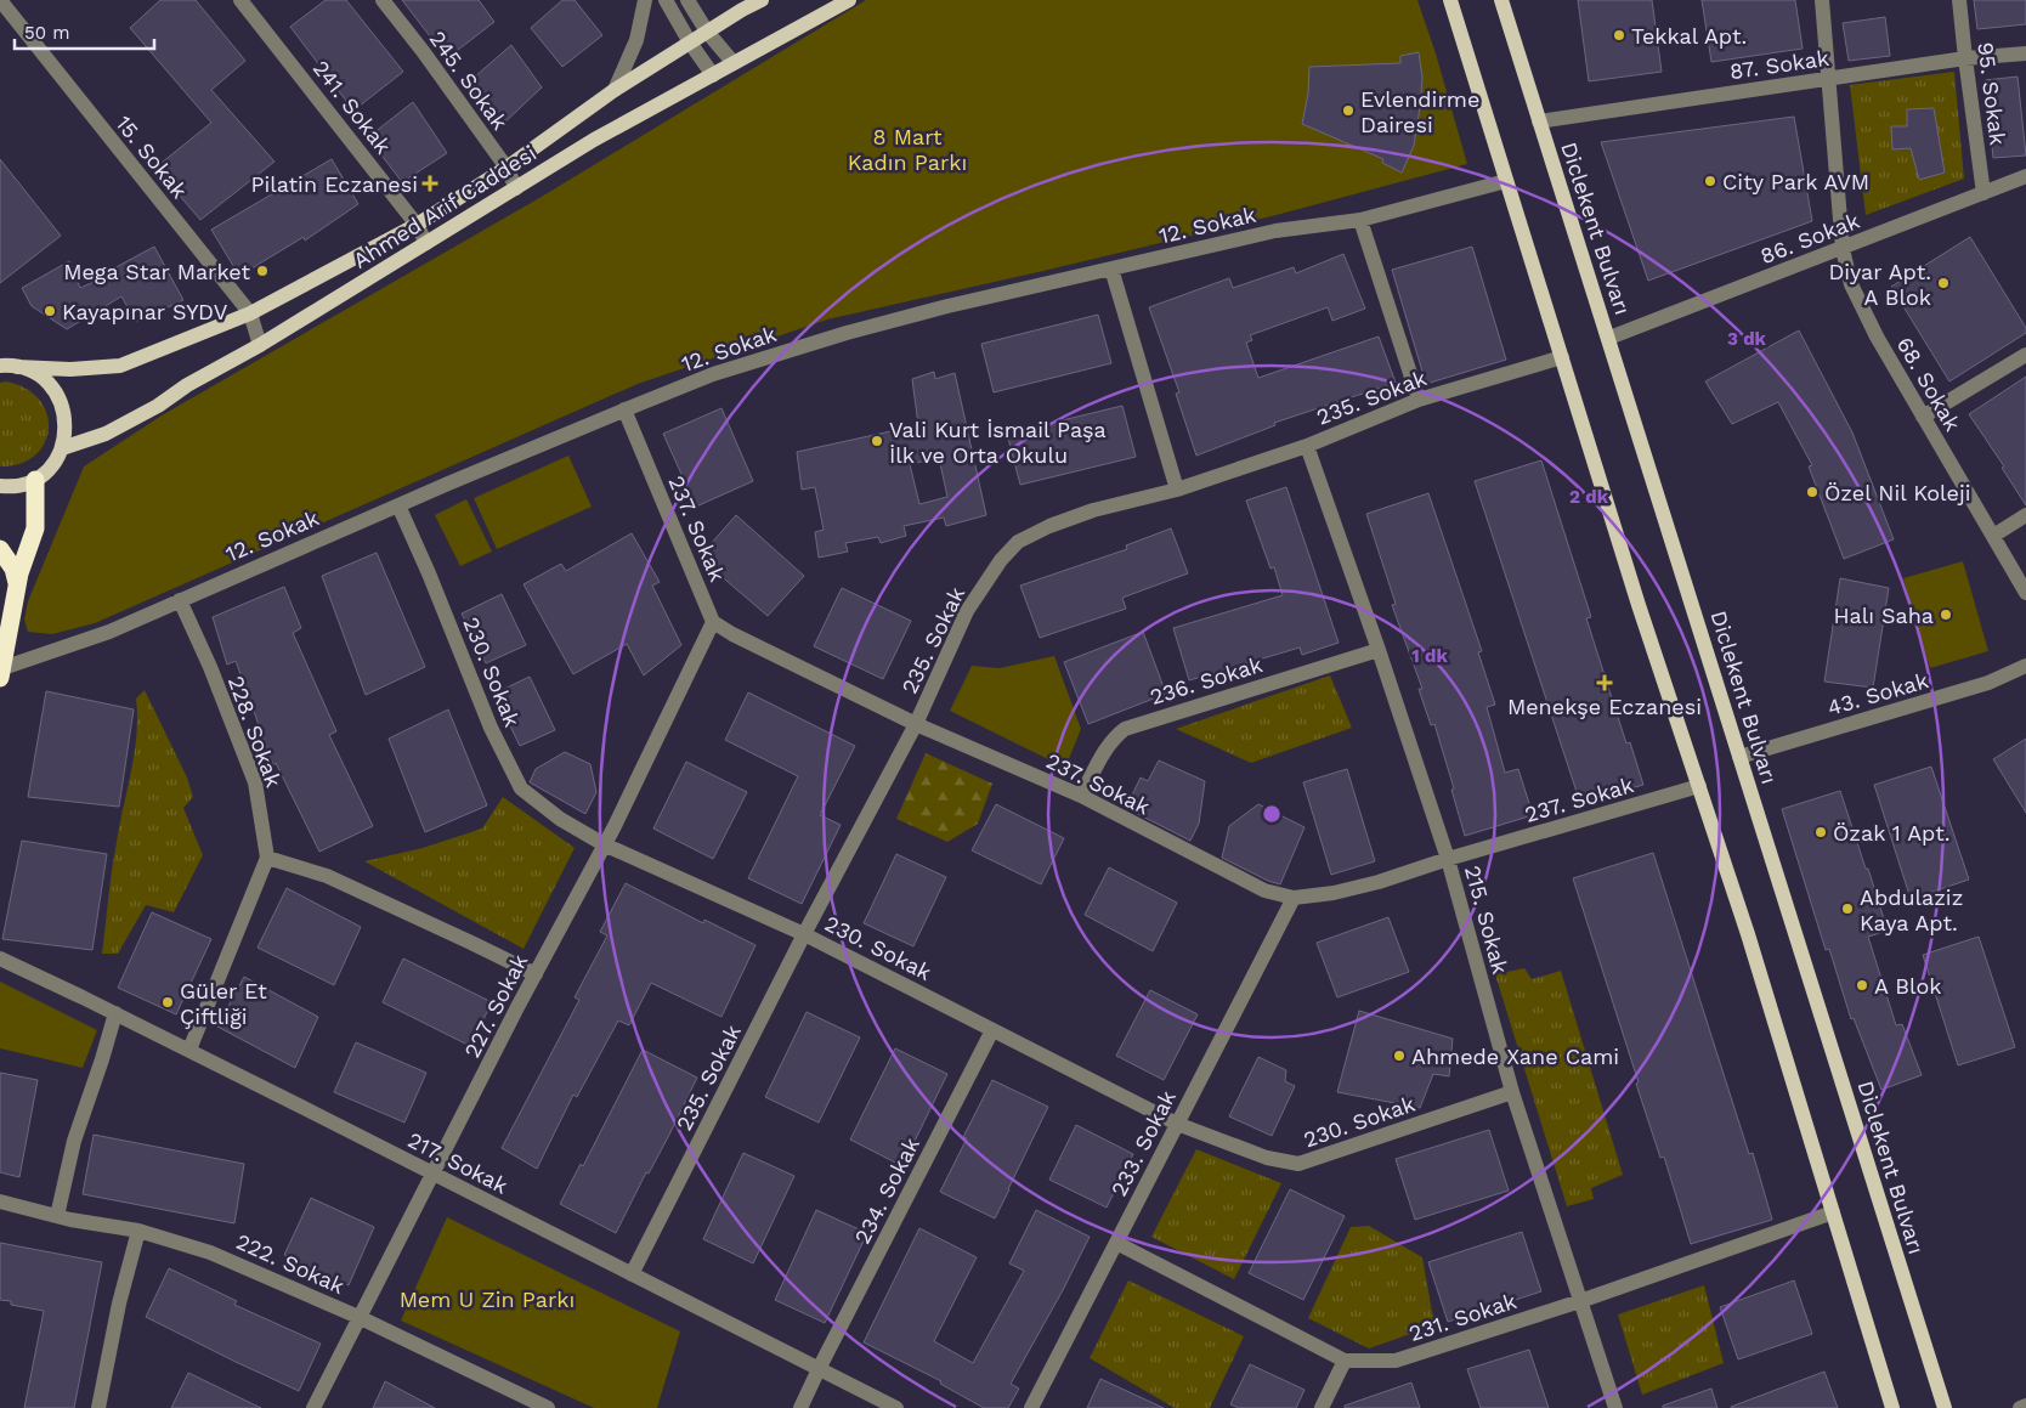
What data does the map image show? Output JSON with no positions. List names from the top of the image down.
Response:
{
  "streets": {
    "main road": ["Ahmed Arif Caddesi", "Diclekent Bulvarı"],
    "street": [
      "87. Sokak",
      "245. Sokak",
      "95. Sokak",
      "241. Sokak",
      "15. Sokak",
      "12. Sokak",
      "86. Sokak",
      "68. Sokak",
      "235. Sokak",
      "237. Sokak",
      "230. Sokak",
      "236. Sokak",
      "43. Sokak",
      "228. Sokak",
      "215. Sokak",
      "227. Sokak",
      "233. Sokak",
      "217. Sokak",
      "234. Sokak",
      "222. Sokak",
      "231. Sokak"
    ]
  },
  "crossings": [
    ["87. Sokak", "95. Sokak"],
    ["87. Sokak", "Diclekent Bulvarı"],
    ["87. Sokak", "68. Sokak"],
    ["245. Sokak", "Ahmed Arif Caddesi"],
    ["95. Sokak", "86. Sokak"],
    ["241. Sokak", "Ahmed Arif Caddesi"],
    ["15. Sokak", "Ahmed Arif Caddesi"],
    ["12. Sokak", "237. Sokak"],
    ["12. Sokak", "230. Sokak"],
    ["12. Sokak", "228. Sokak"],
    ["Diclekent Bulvarı", "86. Sokak"],
    ["Diclekent Bulvarı", "43. Sokak"],
    ["86. Sokak", "68. Sokak"],
    ["235. Sokak", "237. Sokak"],
    ["235. Sokak", "230. Sokak"],
    ["235. Sokak", "215. Sokak"],
    ["235. Sokak", "217. Sokak"],
    ["237. Sokak", "236. Sokak"],
    ["237. Sokak", "215. Sokak"],
    ["237. Sokak", "227. Sokak"],
    ["237. Sokak", "233. Sokak"],
    ["230. Sokak", "215. Sokak"],
    ["230. Sokak", "227. Sokak"],
    ["230. Sokak", "233. Sokak"],
    ["230. Sokak", "234. Sokak"],
    ["236. Sokak", "215. Sokak"],
    ["215. Sokak", "231. Sokak"],
    ["227. Sokak", "217. Sokak"],
    ["227. Sokak", "222. Sokak"],
    ["233. Sokak", "231. Sokak"],
    ["217. Sokak", "234. Sokak"]
  ],
  "parks": ["8 Mart Kadın Parkı", "Mem U Zin Parkı"],
  "places": {
    "other": [
      "Tekkal Apt.",
      "Evlendirme Dairesi",
      "City Park AVM",
      "Mega Star Market",
      "Diyar Apt. A Blok",
      "Kayapınar SYDV",
      "Vali Kurt İsmail Paşa İlk ve Orta Okulu",
      "Özel Nil Koleji",
      "Halı Saha",
      "Özak 1 Apt.",
      "Abdulaziz Kaya Apt.",
      "A Blok",
      "Güler Et Çiftliği",
      "Ahmede Xane Cami"
    ],
    "health": ["Pilatin Eczanesi", "Menekşe Eczanesi"]
  },
  "scale_bar": "50 m",
  "rings": ["3 dk", "2 dk", "1 dk"]
}
